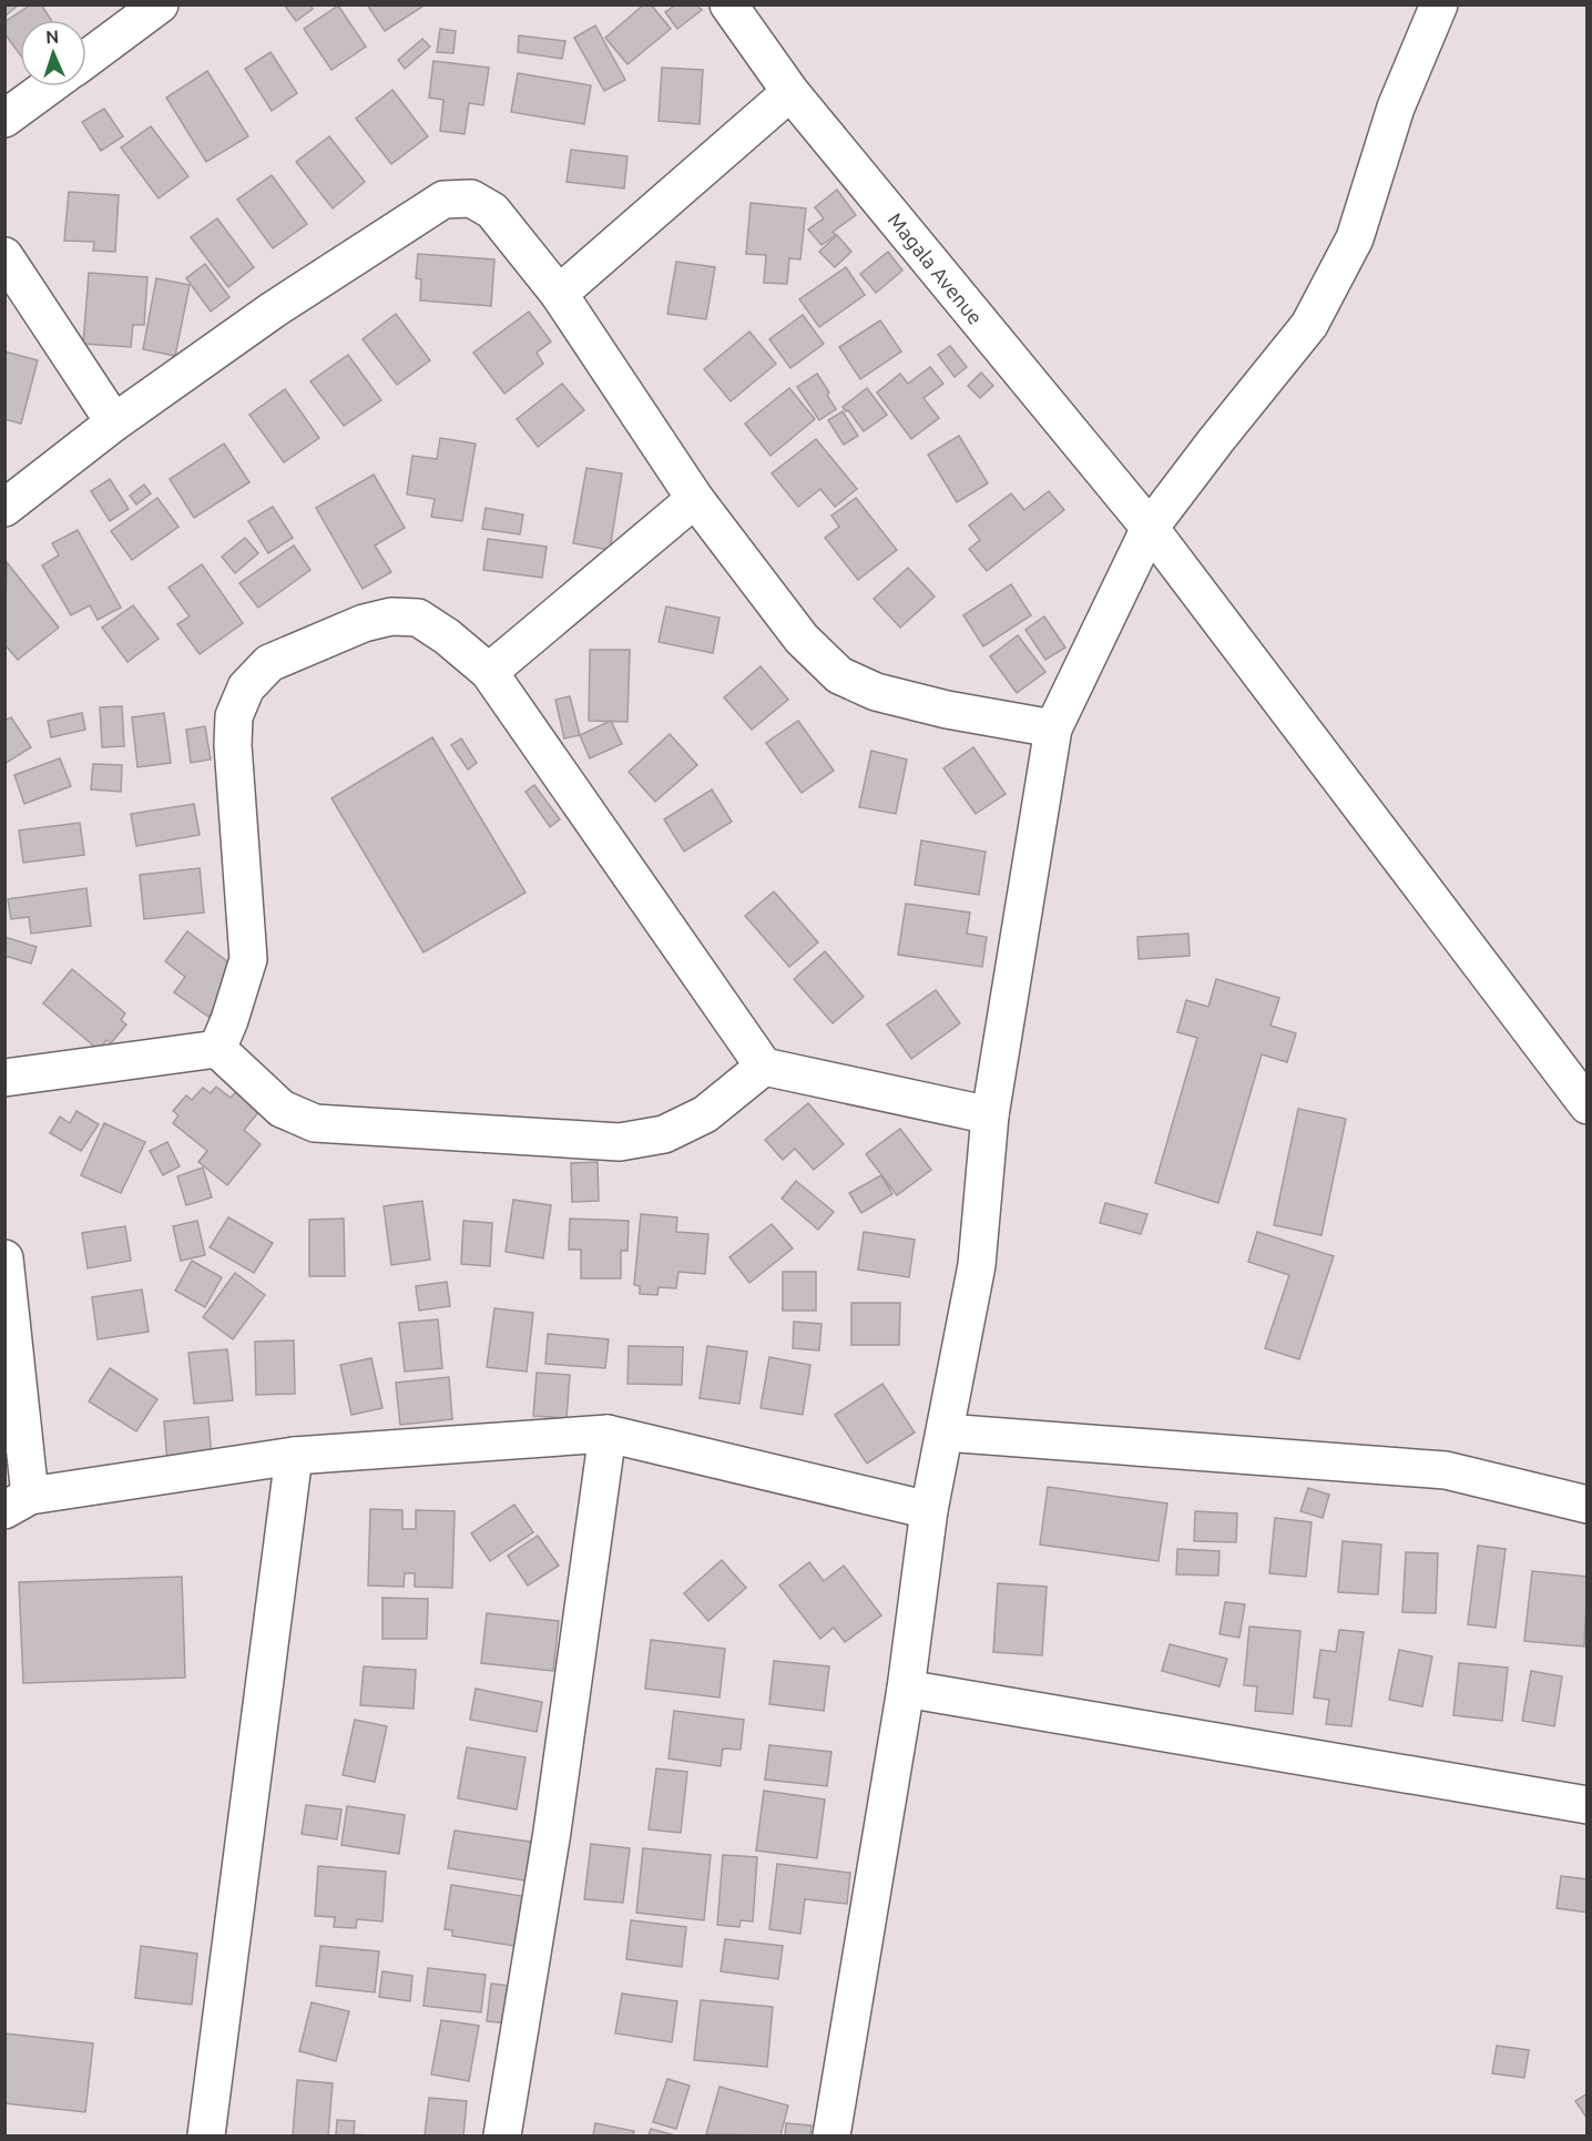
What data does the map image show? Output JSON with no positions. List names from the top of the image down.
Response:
{
  "streets": {
    "street": ["Magala Avenue"]
  },
  "north": "top"
}
